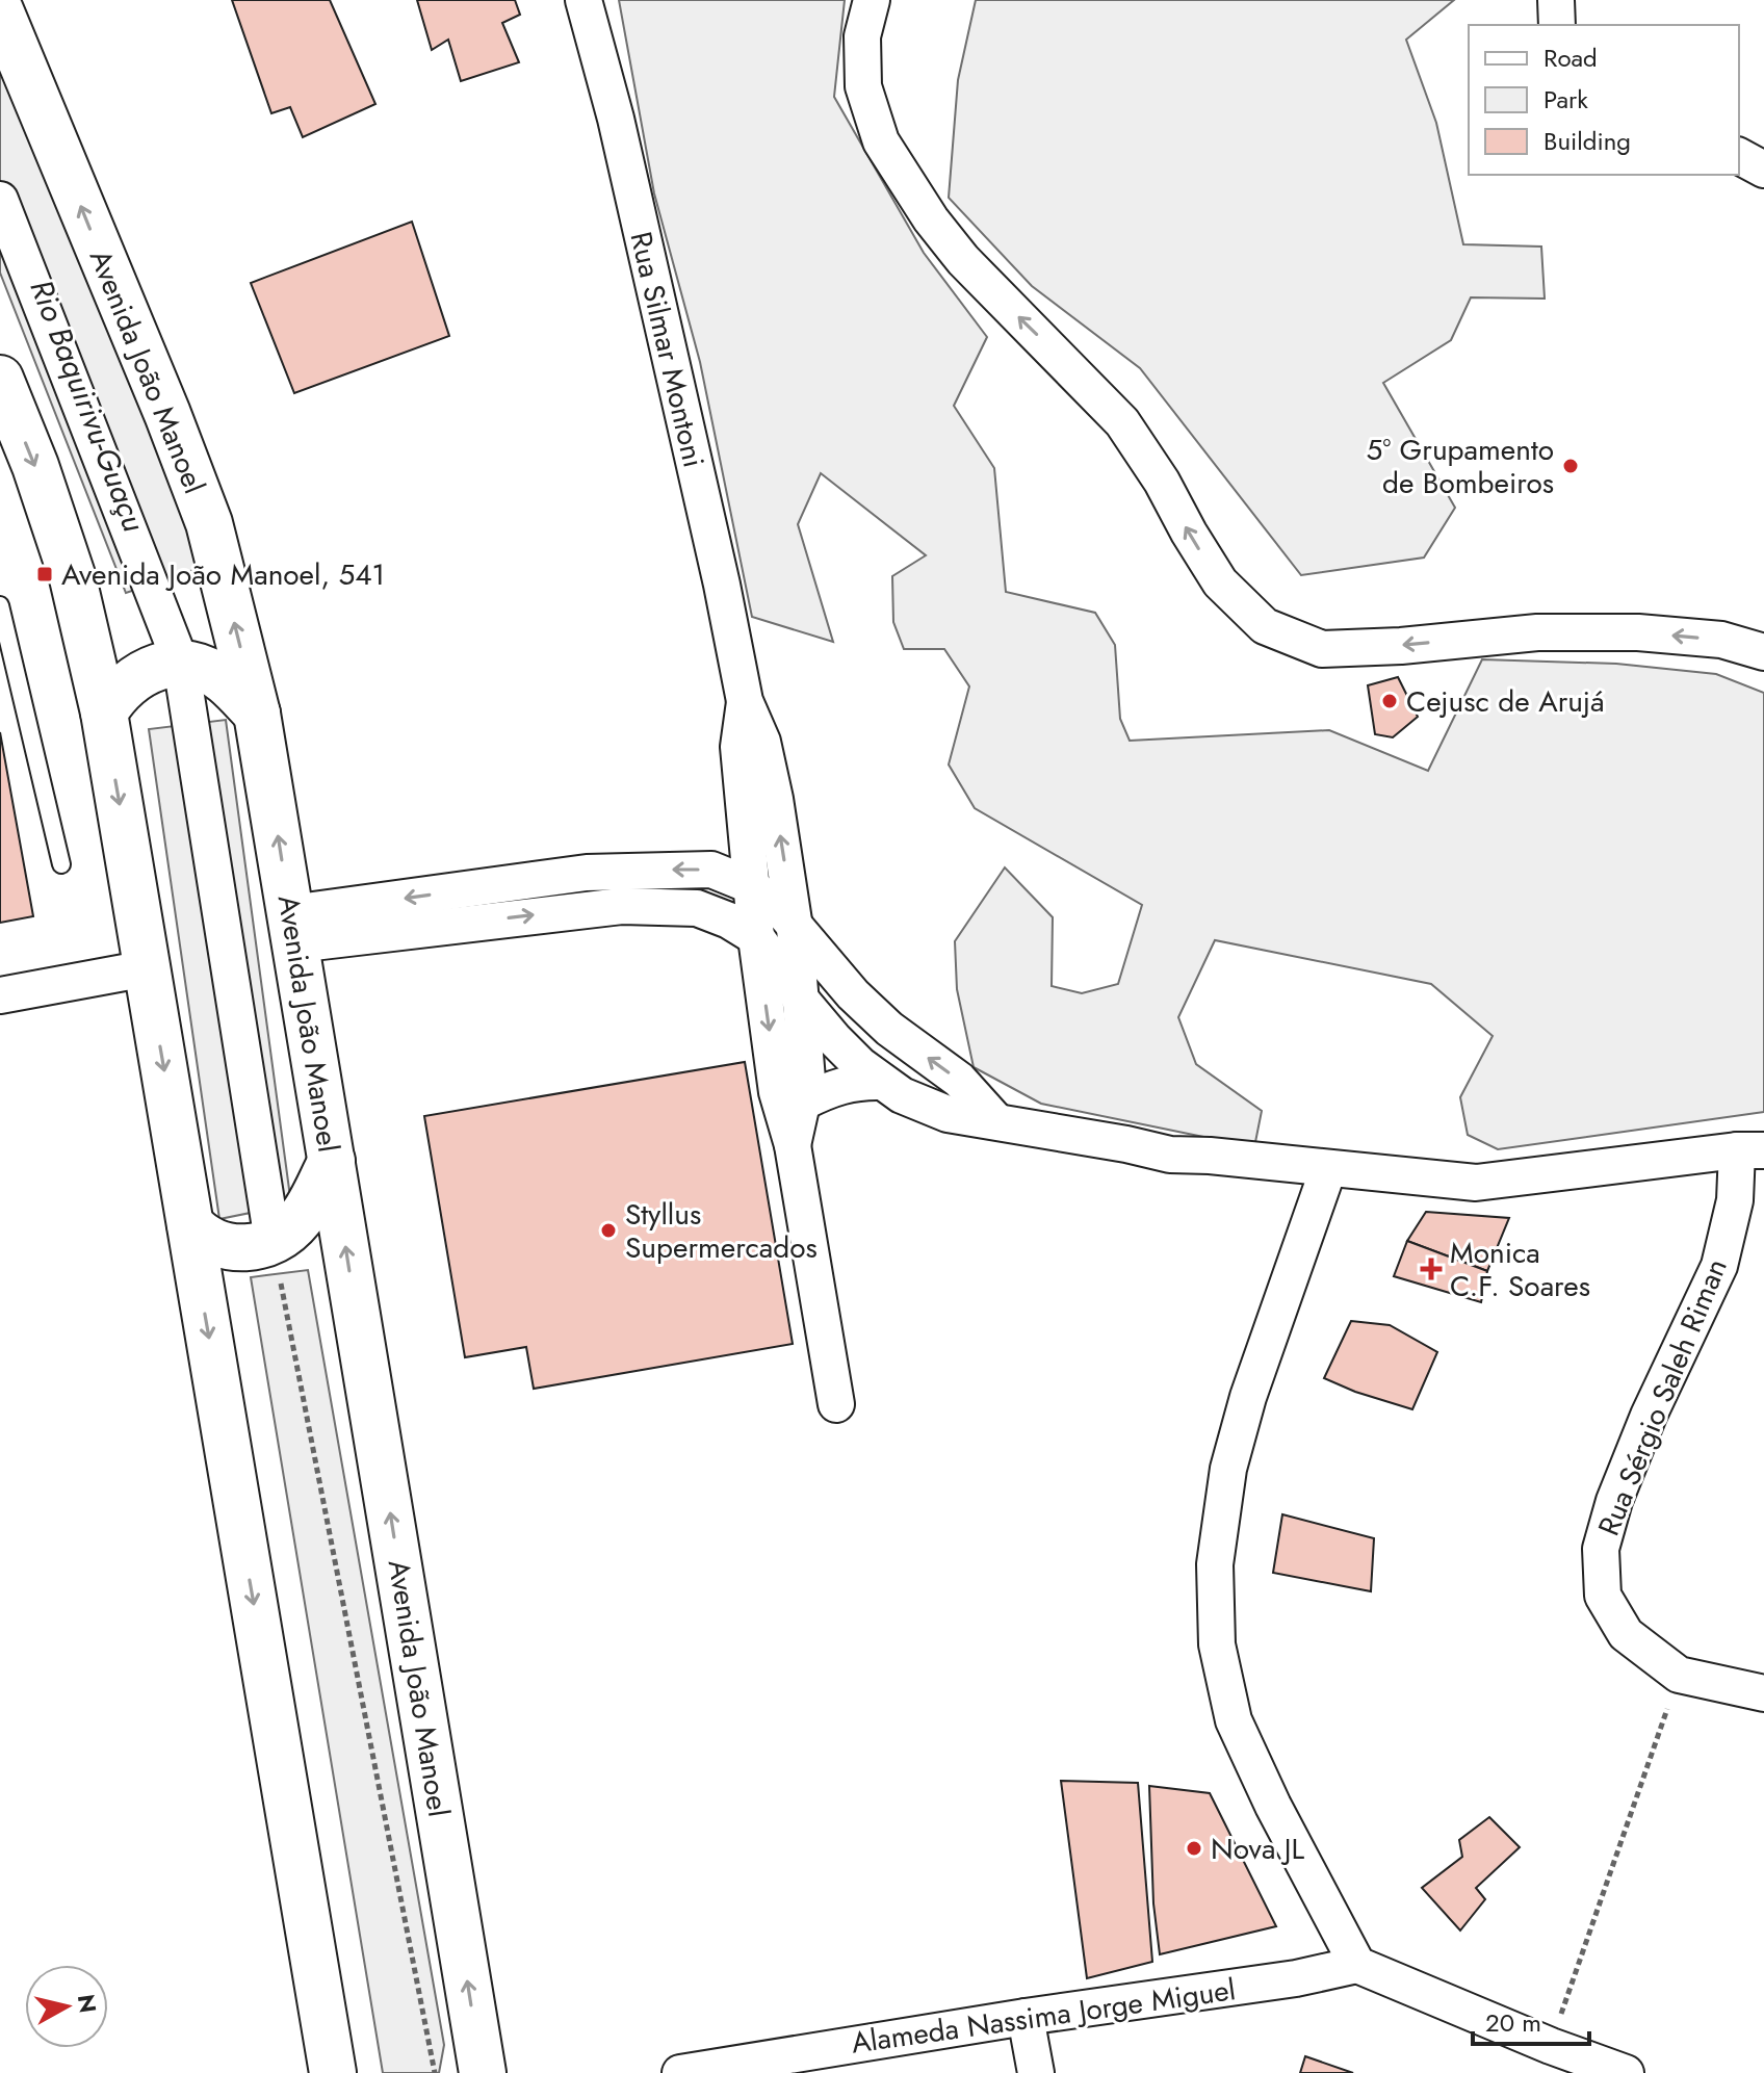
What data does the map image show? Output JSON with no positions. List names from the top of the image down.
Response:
{
  "streets": {
    "main road": ["Avenida João Manoel"],
    "street": ["Rua Silmar Montoni", "Rua Sérgio Saleh Riman", "Alameda Nassima Jorge Miguel"]
  },
  "water": ["Rio Baquirivu-Guaçu"],
  "places": {
    "other": [
      "5º Grupamento de Bombeiros",
      "Cejusc de Arujá",
      "Styllus Supermercados",
      "Nova JL"
    ],
    "transit": ["Avenida João Manoel, 541"],
    "health": ["Monica C.F. Soares"]
  },
  "legend": ["Road", "Park", "Building"],
  "scale_bar": "20 m",
  "north": "right"
}
